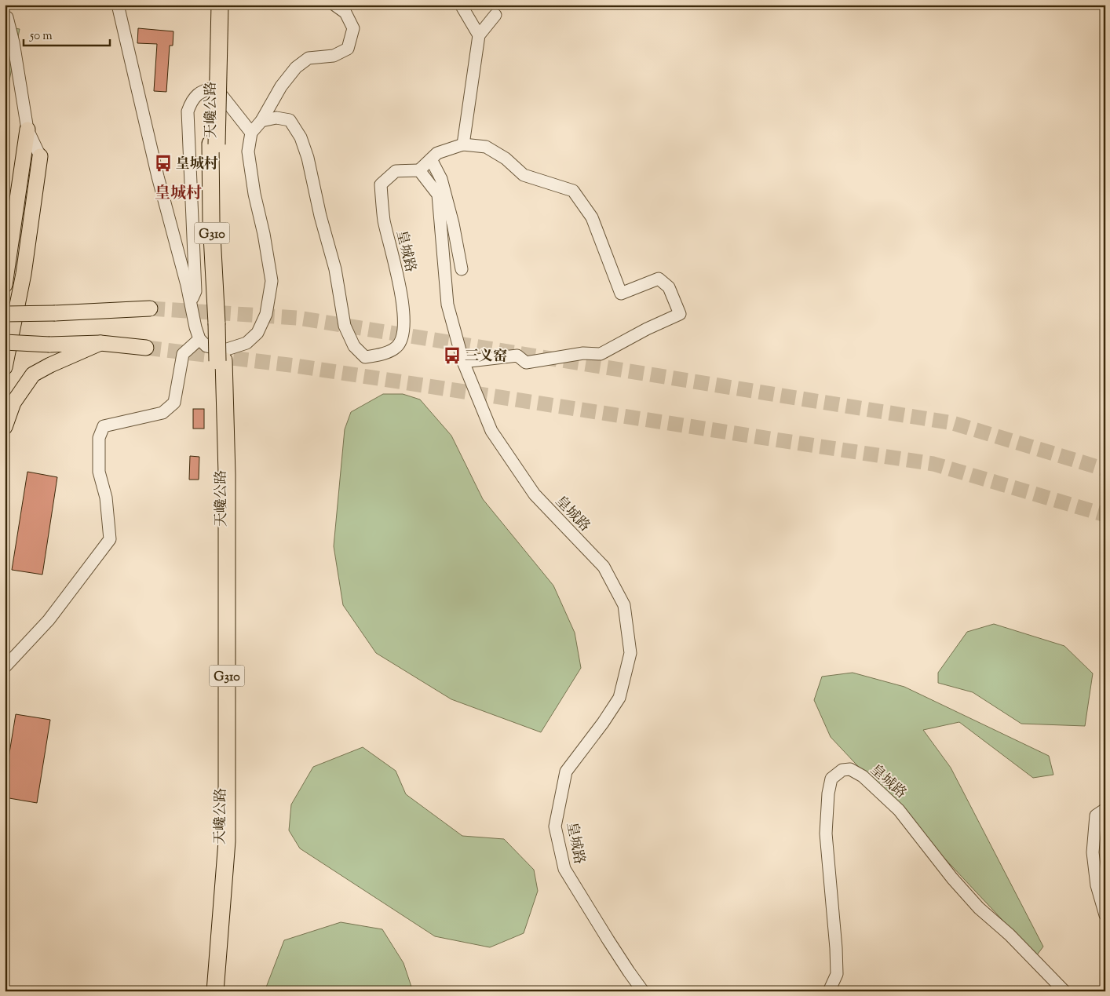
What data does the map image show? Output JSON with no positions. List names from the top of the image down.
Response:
{
  "streets": {
    "highway": ["天巉公路", "G310"],
    "street": ["皇城路"]
  },
  "districts": ["皇城村"],
  "places": {
    "bus stop": ["皇城村", "三义窑"]
  },
  "scale_bar": "50 m"
}
